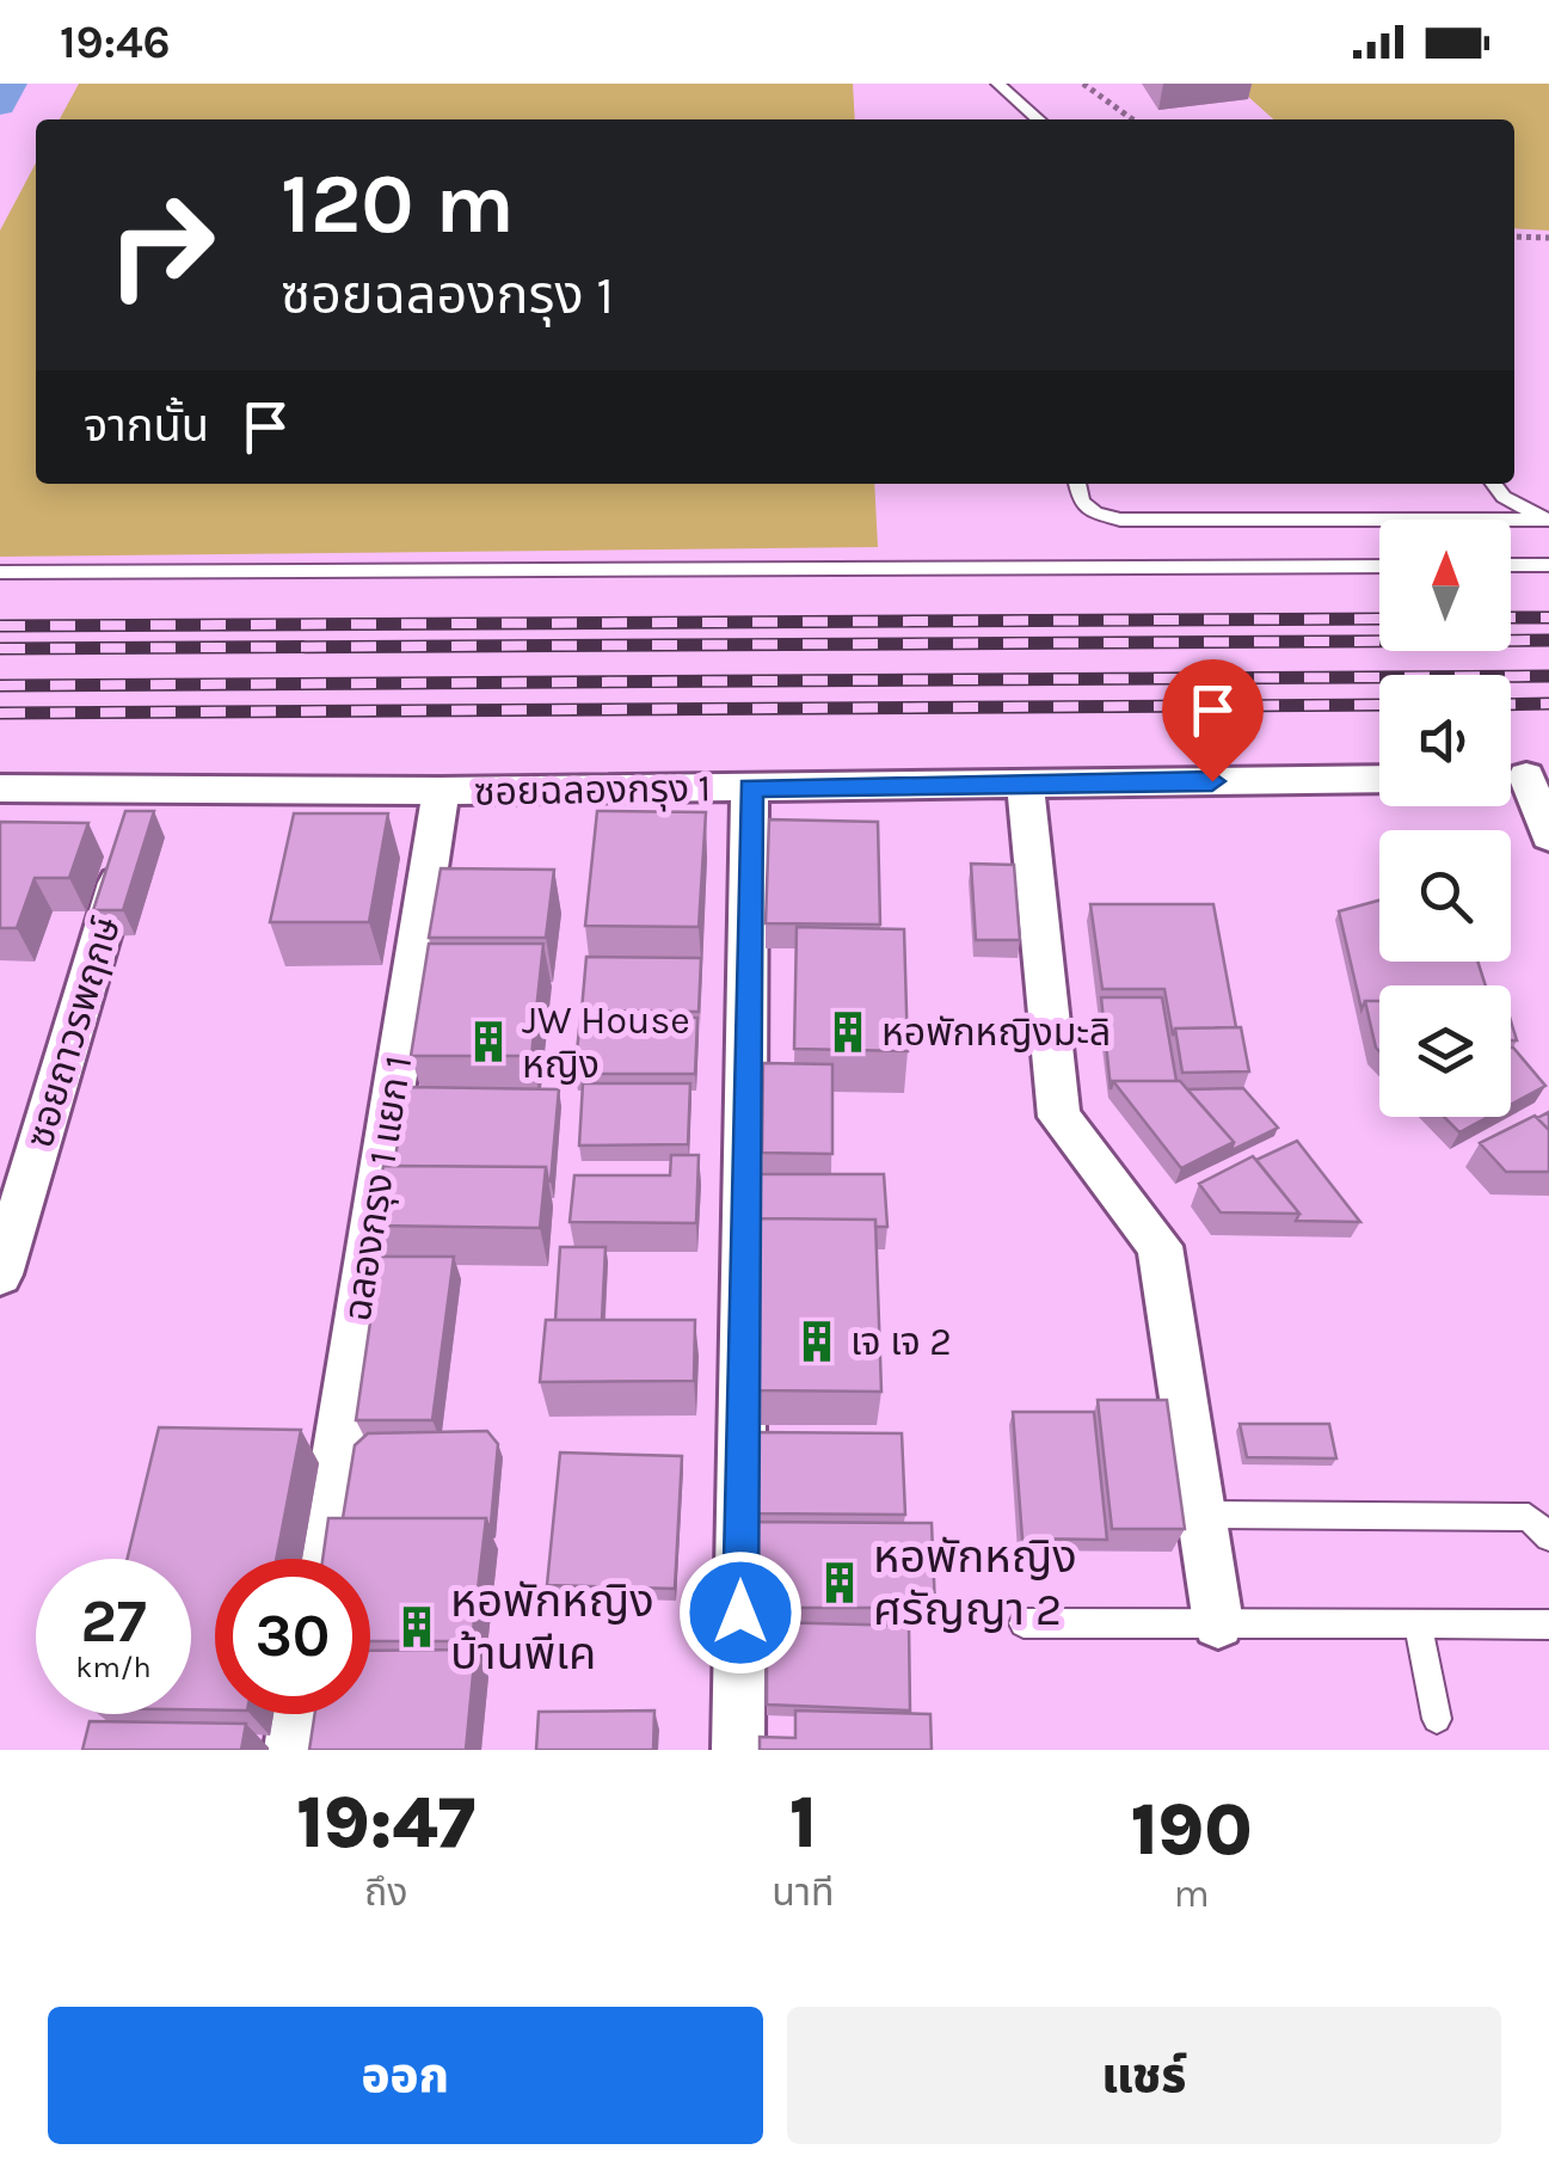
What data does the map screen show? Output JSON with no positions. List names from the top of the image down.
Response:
{
  "streets": {
    "street": ["ซอยฉลองกรุง 1", "ซอยถาวรพฤกษ์", "ฉลองกรุง 1 แยก 1"]
  },
  "crossings": [
    ["ซอยฉลองกรุง 1", "ซอยถาวรพฤกษ์"],
    ["ซอยฉลองกรุง 1", "ฉลองกรุง 1 แยก 1"]
  ],
  "places": {
    "building": [
      "หอพักหญิงมะลิ",
      "JW House หญิง",
      "เจ เจ 2",
      "หอพักหญิง ศรัญญา 2",
      "หอพักหญิง บ้านพีเค"
    ]
  },
  "north": "top",
  "page": {
    "status": "19:46",
    "turn": ["120 m", "ซอยฉลองกรุง 1"],
    "then": "จากนั้น",
    "speed": "27 km/h",
    "limit": "30",
    "eta": [
      "19:47",
      "ถึง",
      "1",
      "นาที",
      "190",
      "m"
    ],
    "buttons": ["ออก", "แชร์"]
  }
}
